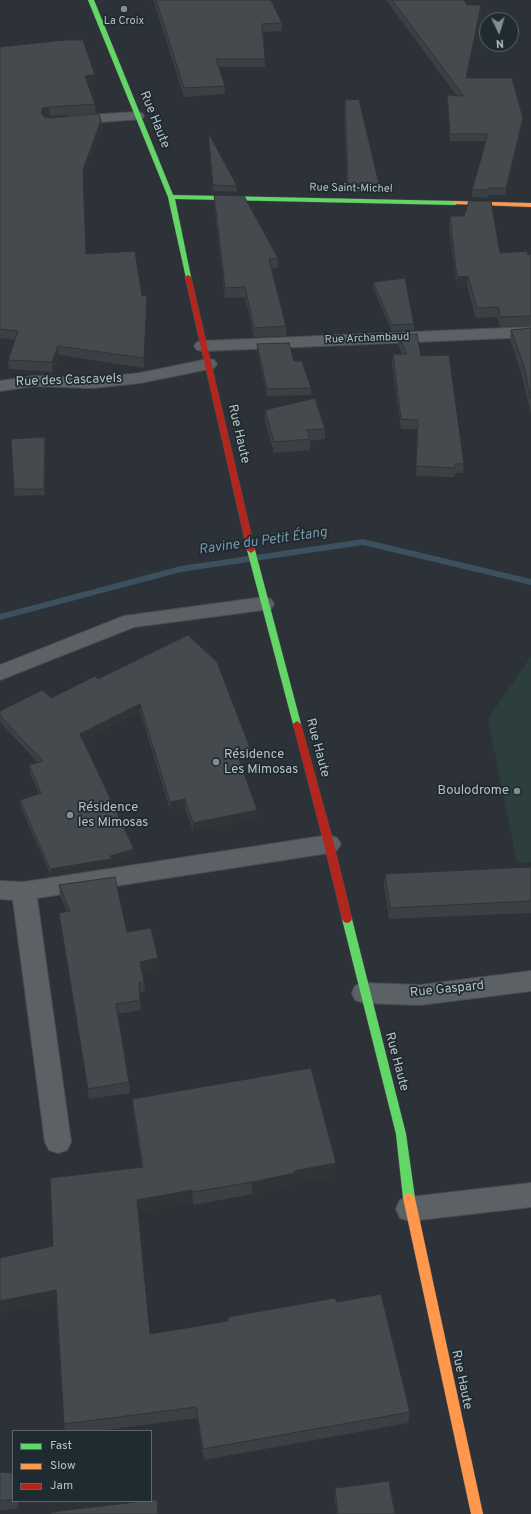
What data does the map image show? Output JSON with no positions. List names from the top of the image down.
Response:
{
  "streets": {
    "main road": ["Rue Haute", "Rue Saint-Michel"],
    "street": ["Rue Archambaud", "Rue des Cascavels", "Rue Gaspard"]
  },
  "crossings": [
    ["Rue Haute", "Rue Saint-Michel"],
    ["Rue Haute", "Rue Archambaud"],
    ["Rue Haute", "Rue des Cascavels"],
    ["Rue Haute", "Rue Gaspard"]
  ],
  "water": ["Ravine du Petit Étang"],
  "places": [
    "La Croix",
    "Résidence Les Mimosas",
    "Boulodrome",
    "Résidence les Mimosas"
  ],
  "legend": ["Fast", "Slow", "Jam"],
  "north": "bottom"
}
